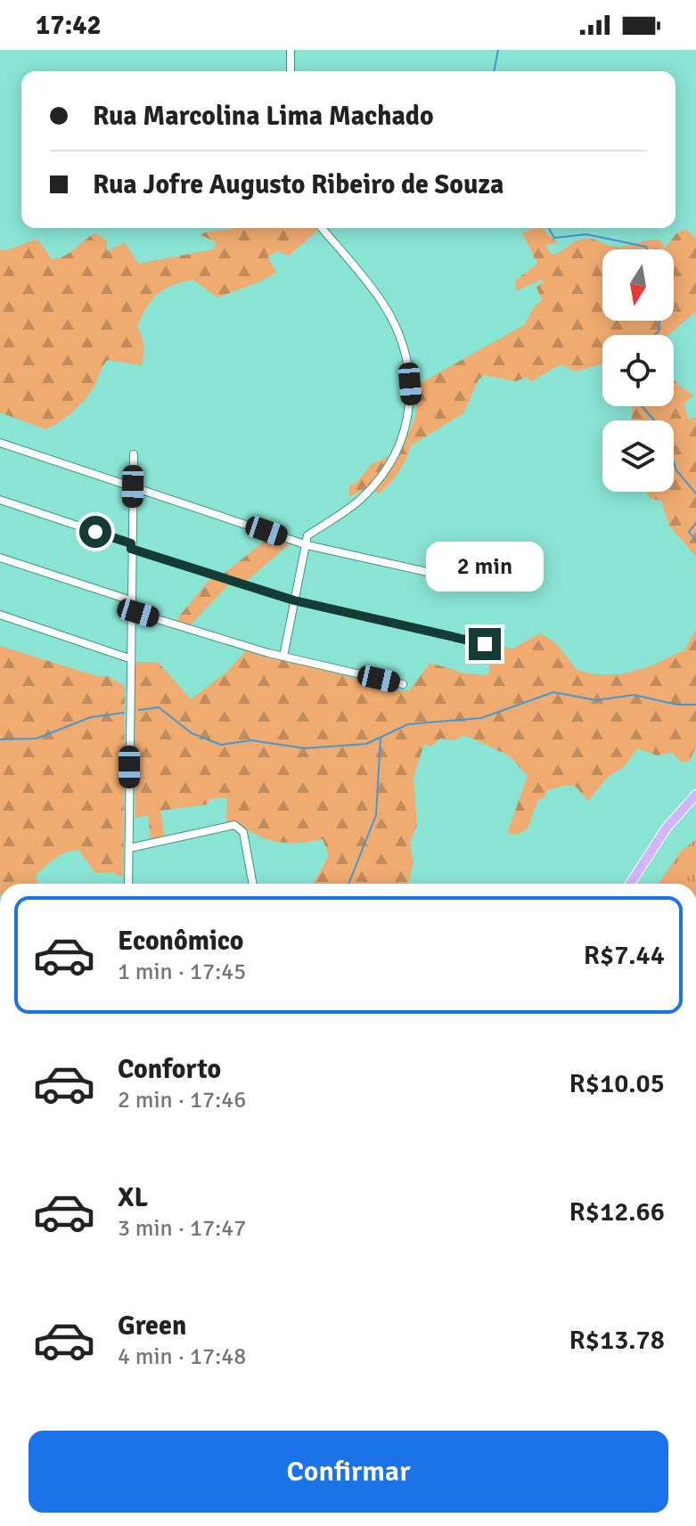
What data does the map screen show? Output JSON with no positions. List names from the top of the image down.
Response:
{
  "north": "bottom",
  "page": {
    "status": "17:42",
    "banner": ["Rua Marcolina Lima Machado", "Rua Jofre Augusto Ribeiro de Souza"],
    "bubble": "2 min",
    "list": [
      {
        "name": "Econômico",
        "note": "1 min · 17:45",
        "value": "R$7.44"
      },
      {
        "name": "Conforto",
        "note": "2 min · 17:46",
        "value": "R$10.05"
      },
      {
        "name": "XL",
        "note": "3 min · 17:47",
        "value": "R$12.66"
      },
      {
        "name": "Green",
        "note": "4 min · 17:48",
        "value": "R$13.78"
      }
    ],
    "buttons": "Confirmar"
  }
}
